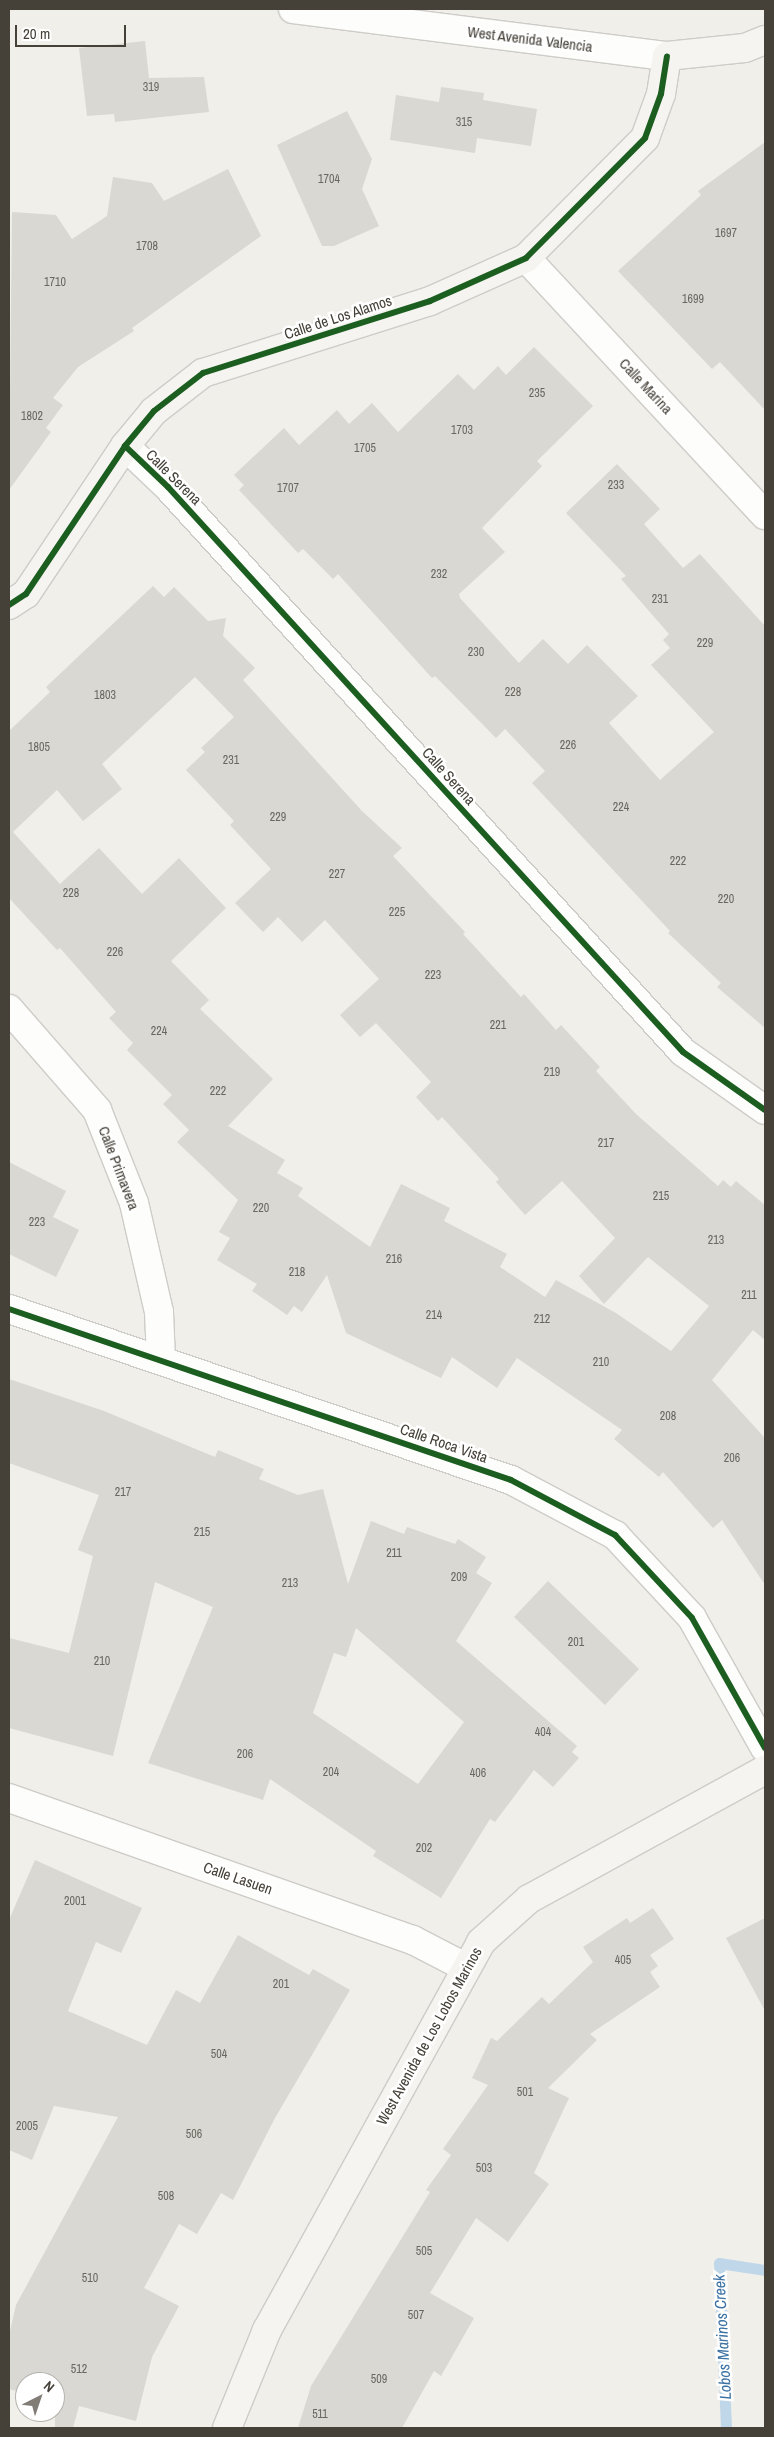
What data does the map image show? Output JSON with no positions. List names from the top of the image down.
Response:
{
  "streets": {
    "street": [
      "West Avenida Valencia",
      "Calle de Los Alamos",
      "Calle Marina",
      "Calle Serena",
      "Calle Primavera",
      "Calle Roca Vista",
      "Calle Lasuen",
      "West Avenida de Los Lobos Marinos"
    ]
  },
  "crossings": [
    ["West Avenida Valencia", "Calle de Los Alamos"],
    ["Calle de Los Alamos", "Calle Marina"],
    ["Calle de Los Alamos", "Calle Serena"],
    ["Calle Primavera", "Calle Roca Vista"],
    ["Calle Lasuen", "West Avenida de Los Lobos Marinos"]
  ],
  "water": ["Lobos Marinos Creek"],
  "house_numbers": [
    "319",
    "315",
    "1704",
    "1697",
    "1708",
    "1710",
    "1699",
    "235",
    "1802",
    "1703",
    "1705",
    "233",
    "1707",
    "232",
    "231",
    "229",
    "230",
    "228",
    "1803",
    "226",
    "1805",
    "231",
    "224",
    "229",
    "222",
    "227",
    "228",
    "220",
    "225",
    "226",
    "223",
    "221",
    "224",
    "219",
    "222",
    "217",
    "215",
    "220",
    "223",
    "213",
    "216",
    "218",
    "211",
    "214",
    "212",
    "210",
    "208",
    "206",
    "217",
    "215",
    "211",
    "209",
    "213",
    "201",
    "210",
    "404",
    "206",
    "204",
    "406",
    "202",
    "2001",
    "405",
    "201",
    "504",
    "501",
    "2005",
    "506",
    "503",
    "508",
    "505",
    "510",
    "507",
    "512",
    "509",
    "511"
  ],
  "scale_bar": "20 m",
  "north": "top right"
}
